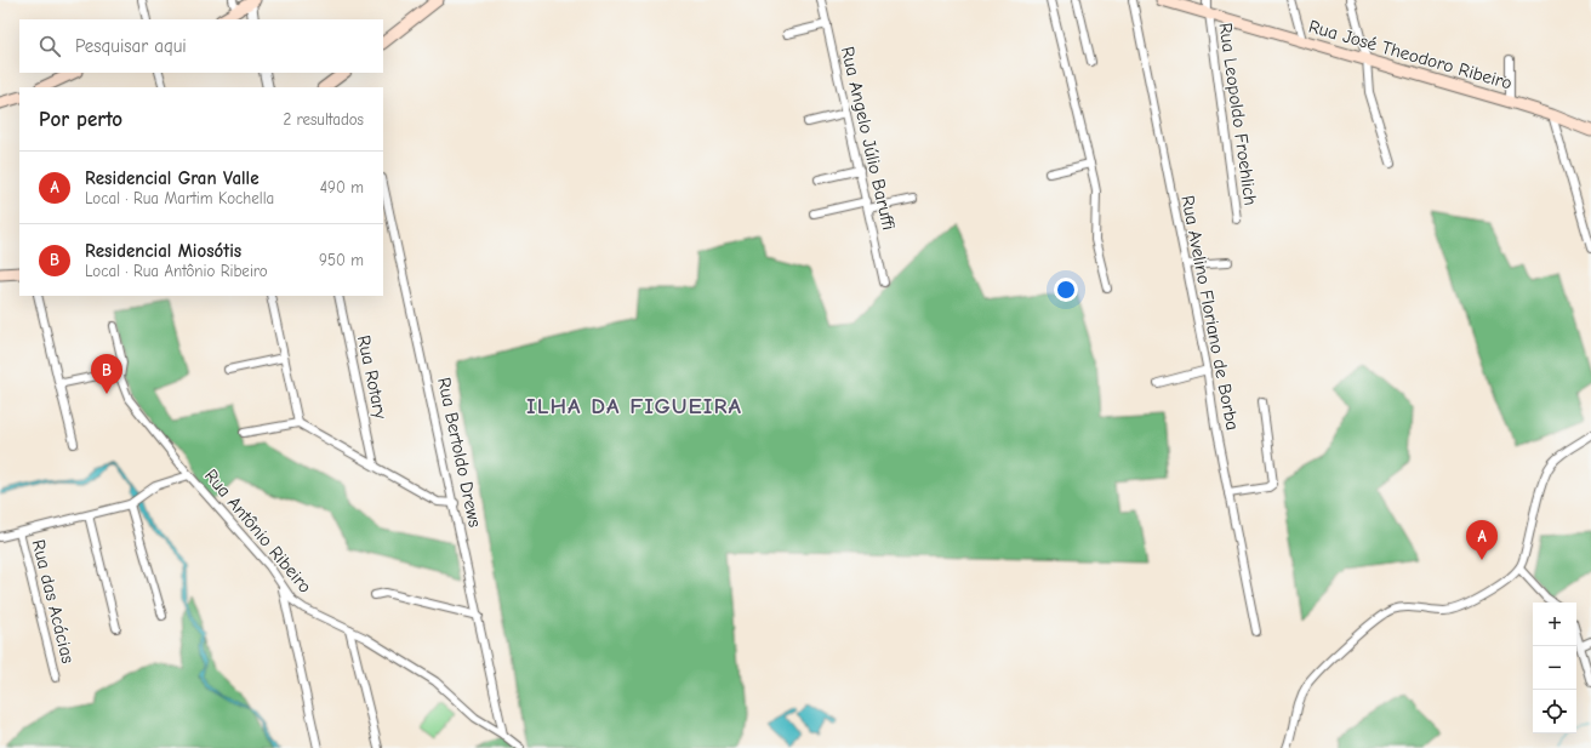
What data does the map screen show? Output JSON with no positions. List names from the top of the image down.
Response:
{
  "streets": {
    "main road": ["Rua José Theodoro Ribeiro"],
    "street": [
      "Rua Leopoldo Froehlich",
      "Rua Angelo Júlio Baruffi",
      "Rua Avelino Floriano de Borba",
      "Rua Rotary",
      "Rua Bertoldo Drews",
      "Rua Antônio Ribeiro",
      "Rua das Acácias"
    ]
  },
  "crossings": [
    ["Rua José Theodoro Ribeiro", "Rua Leopoldo Froehlich"],
    ["Rua Bertoldo Drews", "Rua Antônio Ribeiro"]
  ],
  "districts": ["ILHA DA FIGUEIRA"],
  "page": {
    "search": "Pesquisar aqui",
    "heading": ["Por perto", "2 resultados"],
    "list": [
      {
        "mark": "A",
        "name": "Residencial Gran Valle",
        "note": "Local · Rua Martim Kochella",
        "value": "490 m"
      },
      {
        "mark": "B",
        "name": "Residencial Miosótis",
        "note": "Local · Rua Antônio Ribeiro",
        "value": "950 m"
      }
    ],
    "pins": ["B", "A"],
    "map_buttons": ["+", "−"]
  }
}
